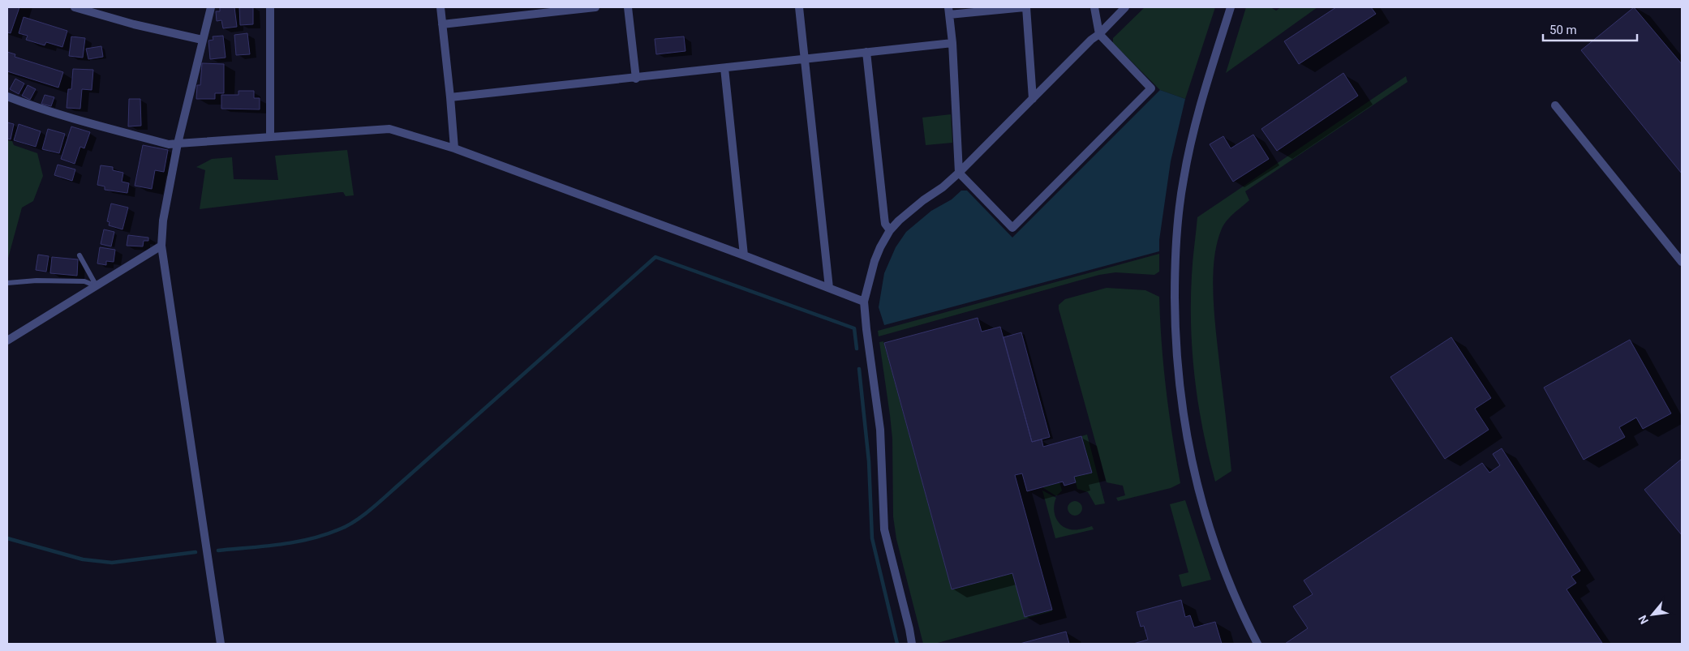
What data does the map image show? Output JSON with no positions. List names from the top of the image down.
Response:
{
  "scale_bar": "50 m",
  "north": "bottom left"
}
